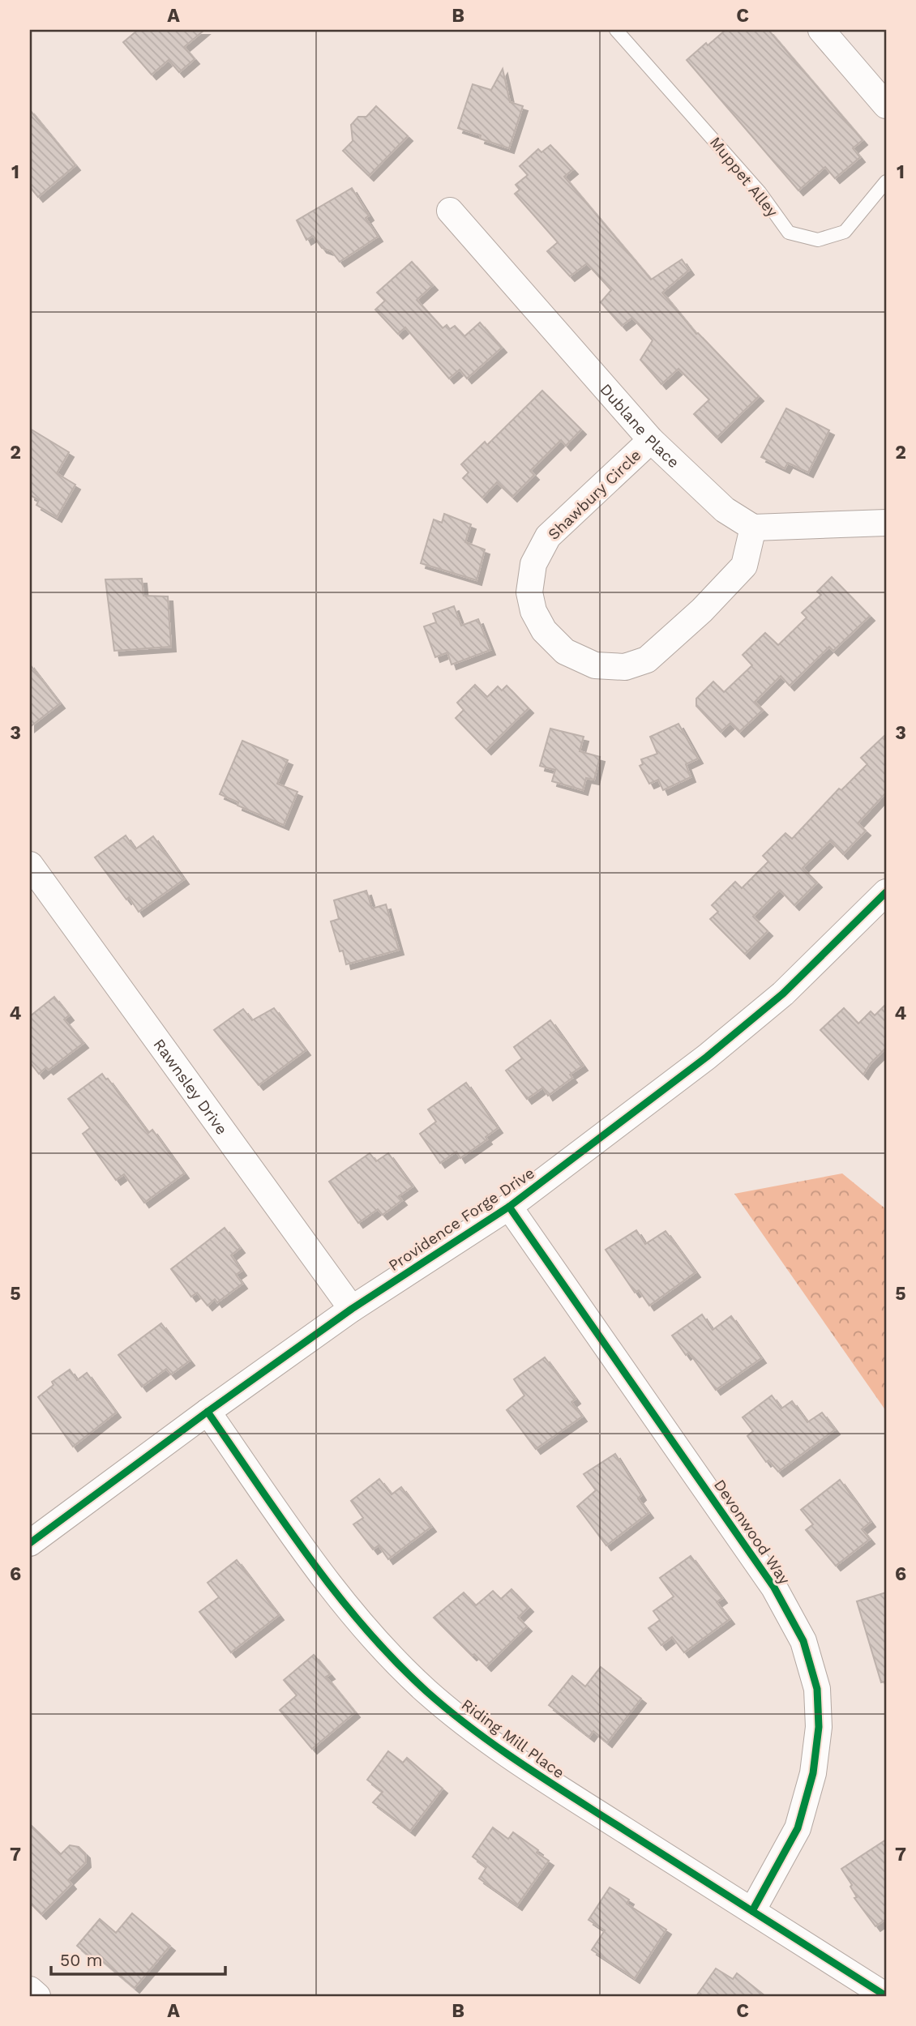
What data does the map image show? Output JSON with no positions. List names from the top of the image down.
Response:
{
  "streets": {
    "street": [
      "Dublane Place",
      "Shawbury Circle",
      "Rawnsley Drive",
      "Providence Forge Drive",
      "Devonwood Way",
      "Riding Mill Place"
    ],
    "lane": ["Muppet Alley"]
  },
  "crossings": [
    ["Dublane Place", "Shawbury Circle"],
    ["Rawnsley Drive", "Providence Forge Drive"],
    ["Providence Forge Drive", "Devonwood Way"],
    ["Providence Forge Drive", "Riding Mill Place"],
    ["Devonwood Way", "Riding Mill Place"]
  ],
  "scale_bar": "50 m",
  "grid": {
    "columns": ["A", "B", "C"],
    "rows": [
      "1",
      "2",
      "3",
      "4",
      "5",
      "6",
      "7"
    ]
  }
}
